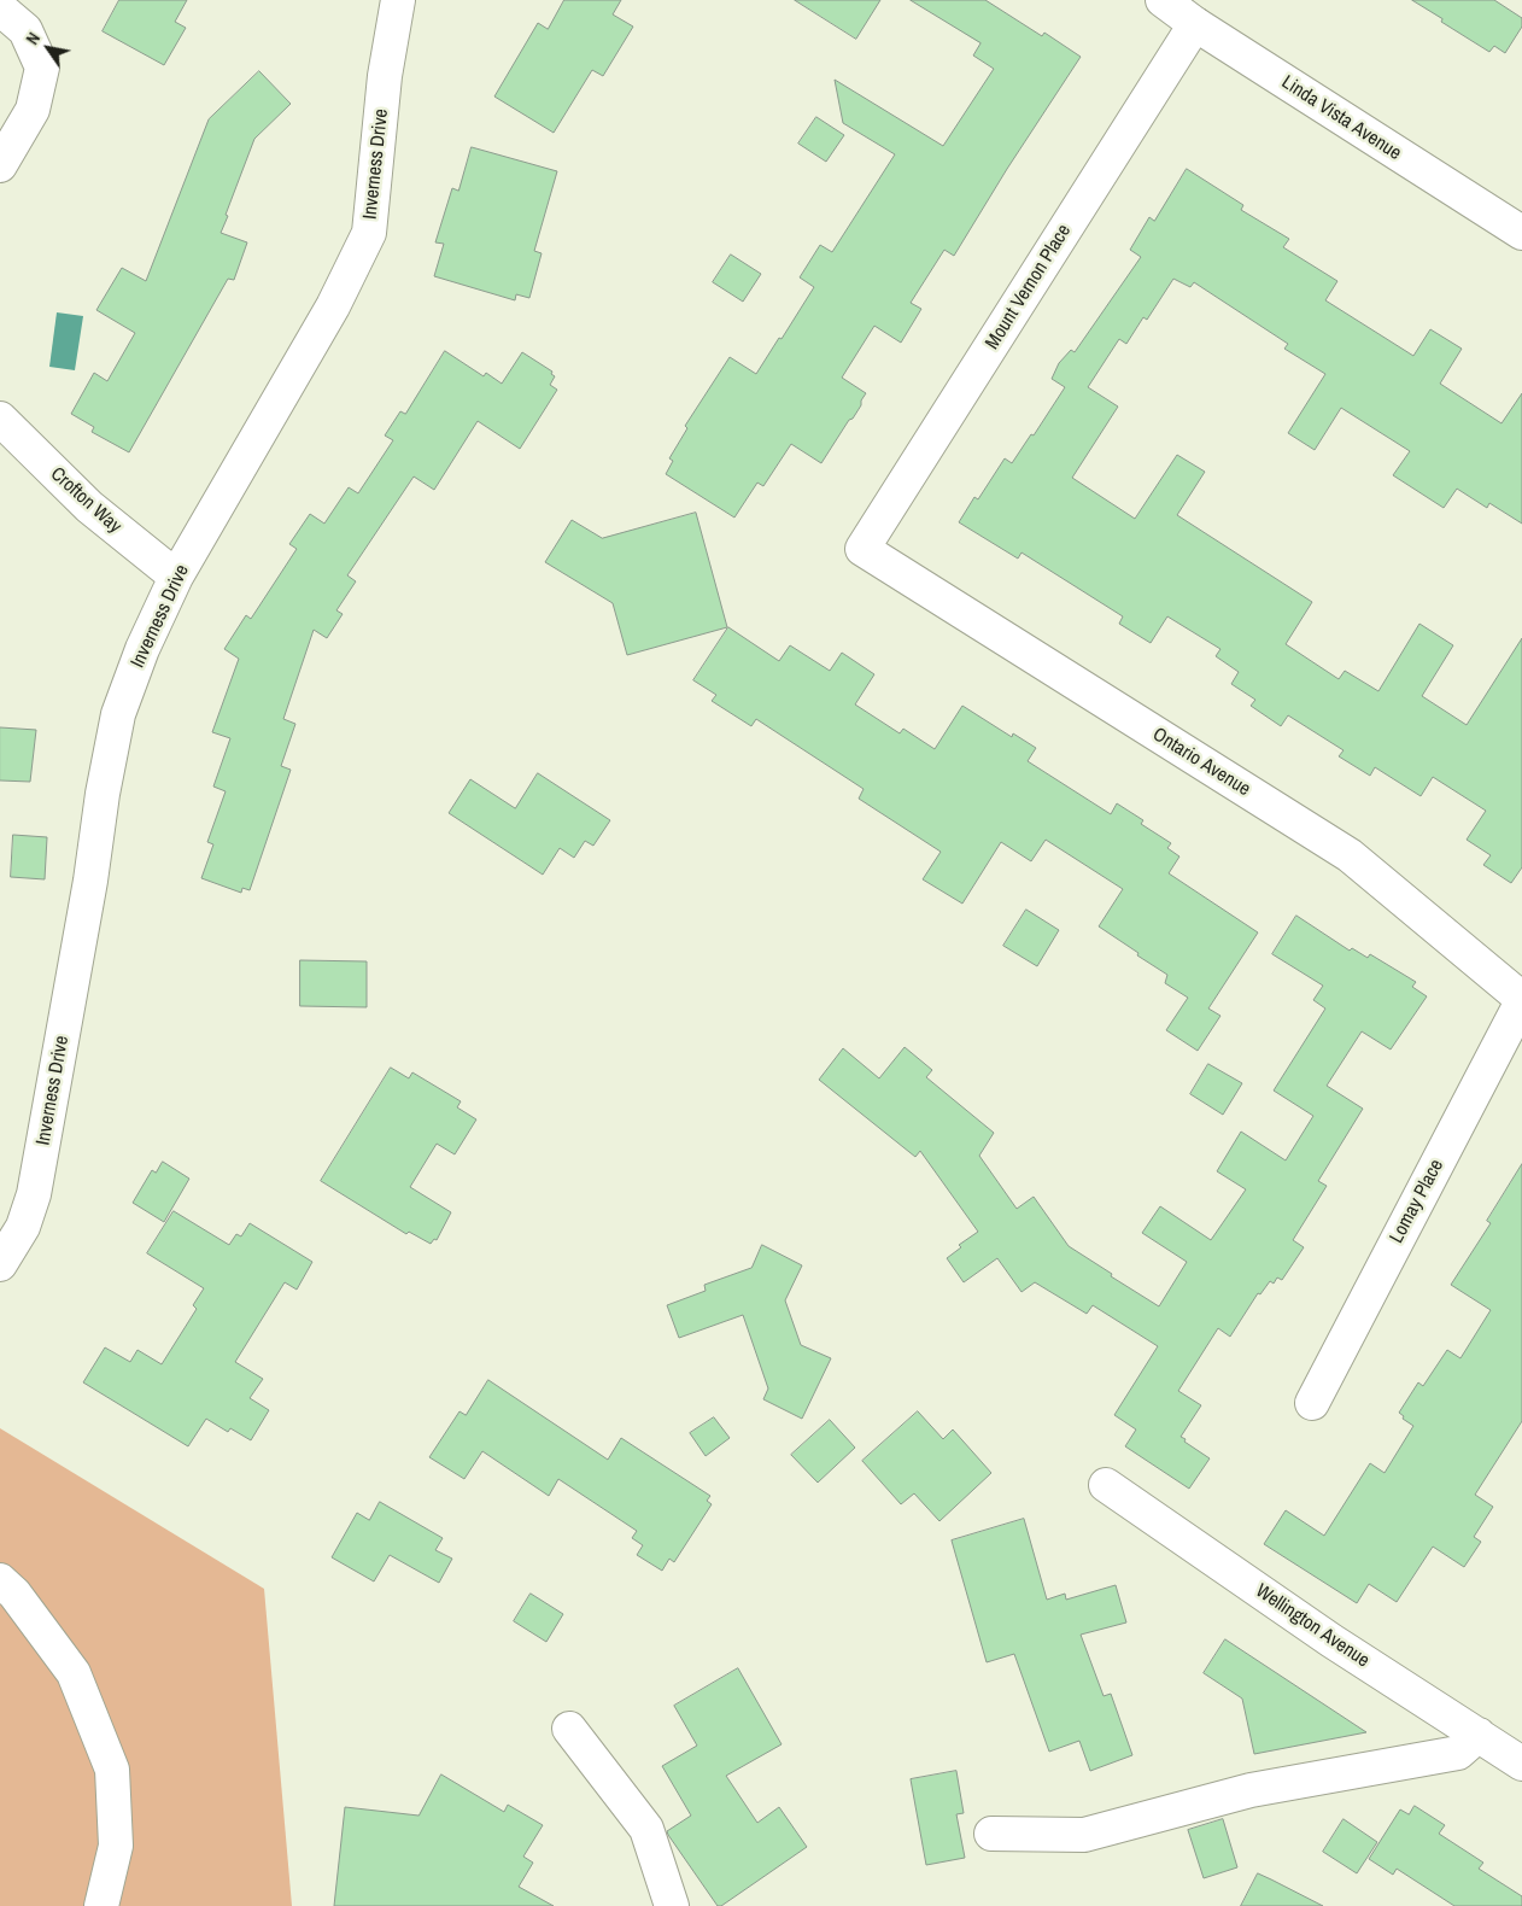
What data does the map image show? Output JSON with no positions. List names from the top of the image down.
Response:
{
  "streets": {
    "street": [
      "Linda Vista Avenue",
      "Inverness Drive",
      "Mount Vernon Place",
      "Crofton Way",
      "Ontario Avenue",
      "Lomay Place",
      "Wellington Avenue"
    ]
  },
  "crossings": [
    ["Linda Vista Avenue", "Mount Vernon Place"],
    ["Inverness Drive", "Crofton Way"],
    ["Mount Vernon Place", "Ontario Avenue"],
    ["Ontario Avenue", "Lomay Place"]
  ],
  "north": "top left"
}
